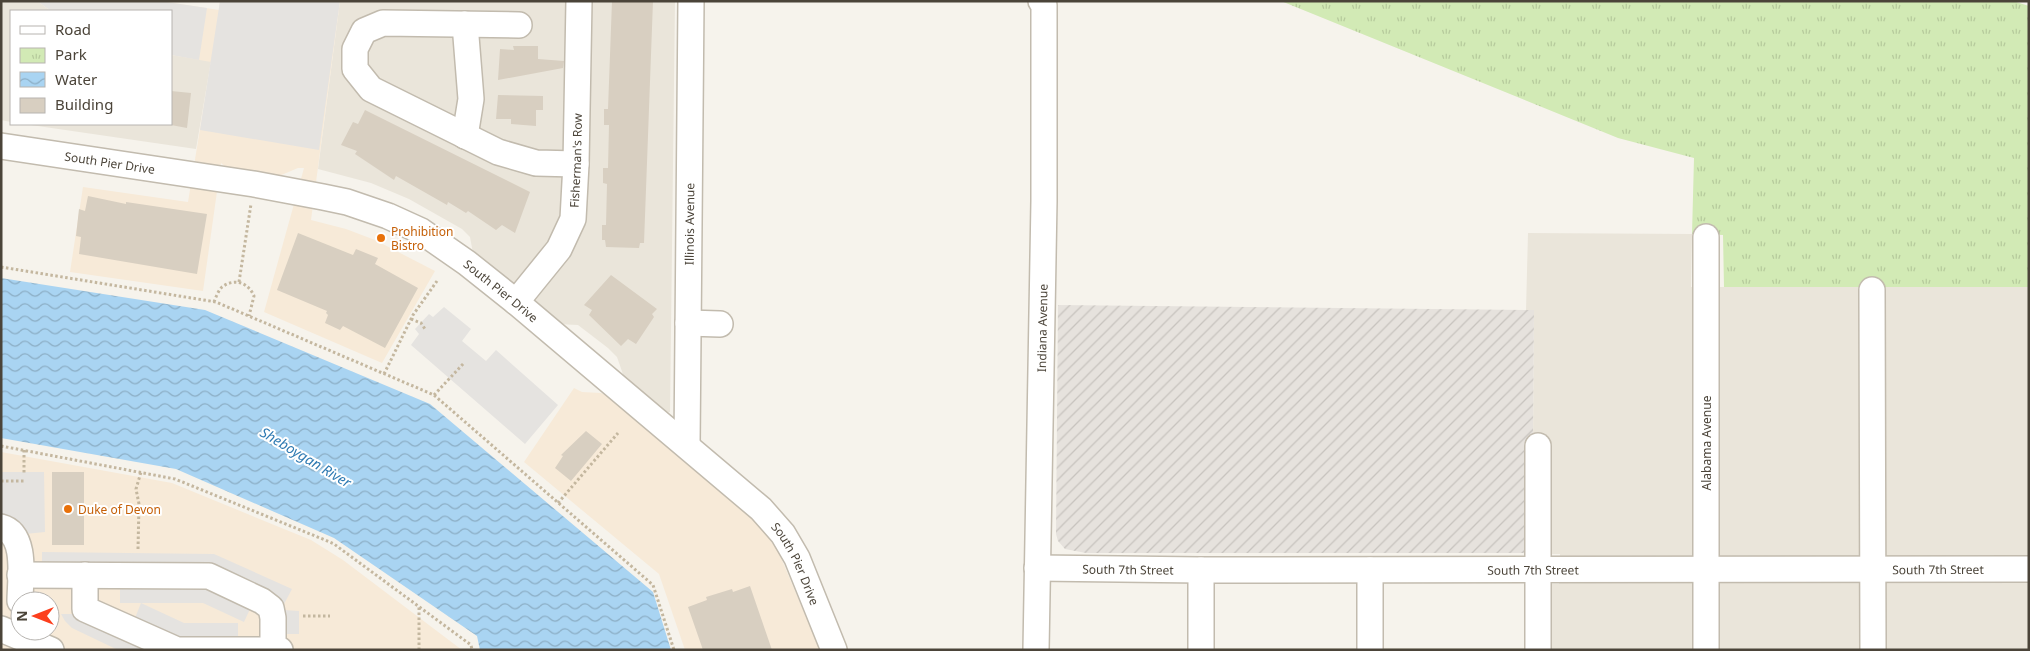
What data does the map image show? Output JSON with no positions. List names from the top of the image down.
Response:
{
  "streets": {
    "street": [
      "Fisherman's Row",
      "South Pier Drive",
      "Illinois Avenue",
      "Indiana Avenue",
      "Alabama Avenue",
      "South 7th Street"
    ]
  },
  "crossings": [
    ["Fisherman's Row", "South Pier Drive"],
    ["South Pier Drive", "Illinois Avenue"],
    ["Indiana Avenue", "South 7th Street"],
    ["Alabama Avenue", "South 7th Street"]
  ],
  "water": ["Sheboygan River"],
  "places": ["Prohibition Bistro", "Duke of Devon"],
  "legend": [
    "Road",
    "Park",
    "Water",
    "Building"
  ],
  "north": "left"
}
